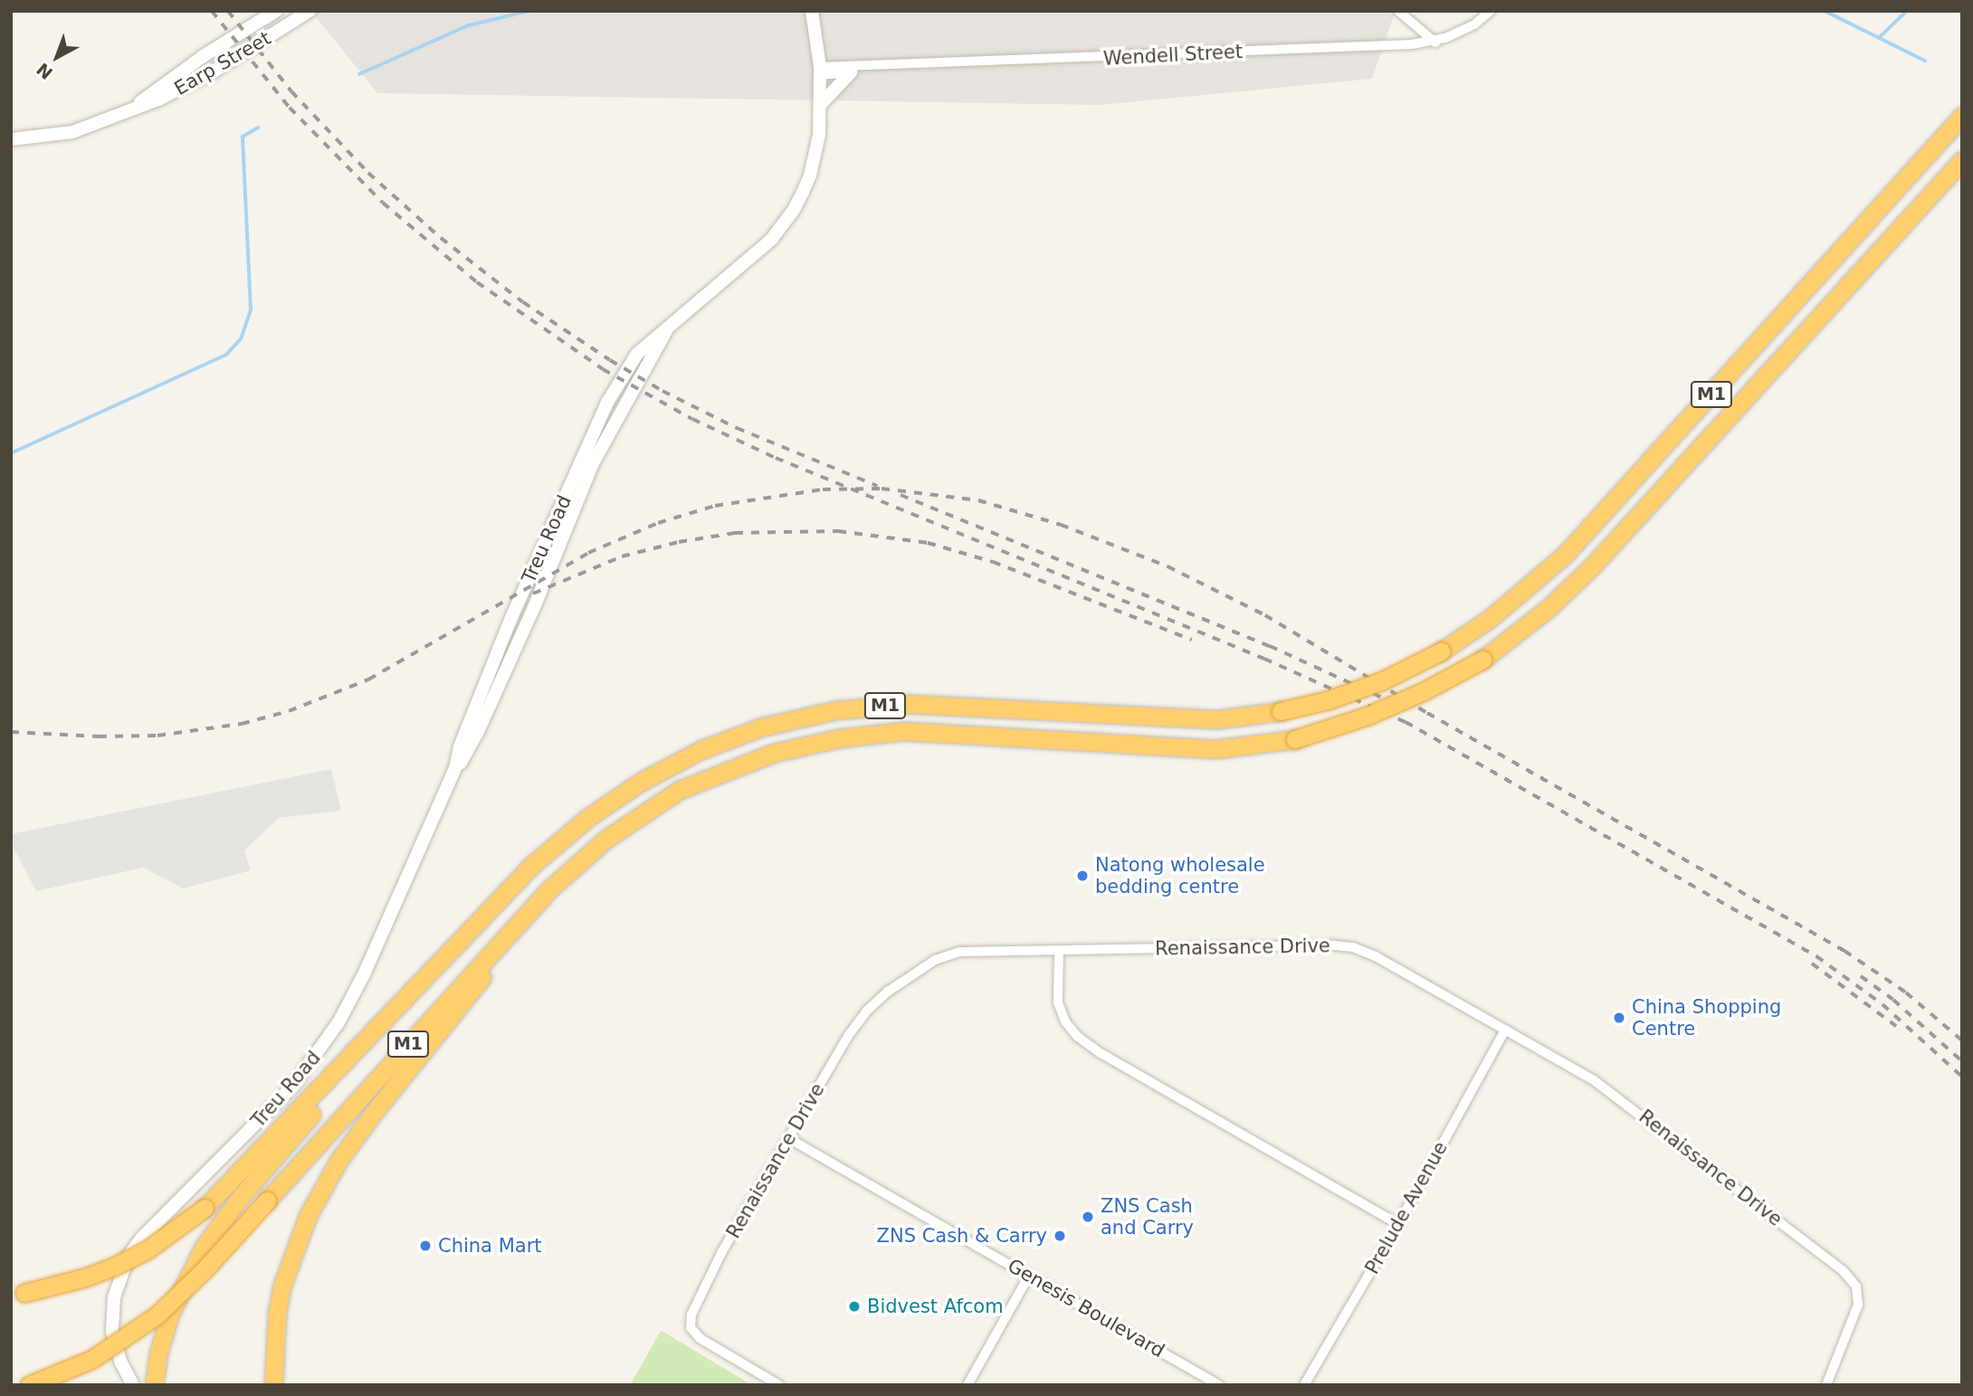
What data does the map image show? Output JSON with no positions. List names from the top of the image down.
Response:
{
  "streets": {
    "highway": ["M1"],
    "street": [
      "Wendell Street",
      "Earp Street",
      "Treu Road",
      "Renaissance Drive",
      "Prelude Avenue",
      "Genesis Boulevard"
    ]
  },
  "crossings": [
    ["Wendell Street", "Treu Road"],
    ["Renaissance Drive", "Prelude Avenue"],
    ["Renaissance Drive", "Genesis Boulevard"]
  ],
  "places": [
    "Natong wholesale bedding centre",
    "China Shopping Centre",
    "ZNS Cash and Carry",
    "ZNS Cash & Carry",
    "China Mart",
    "Bidvest Afcom"
  ],
  "north": "bottom left"
}
